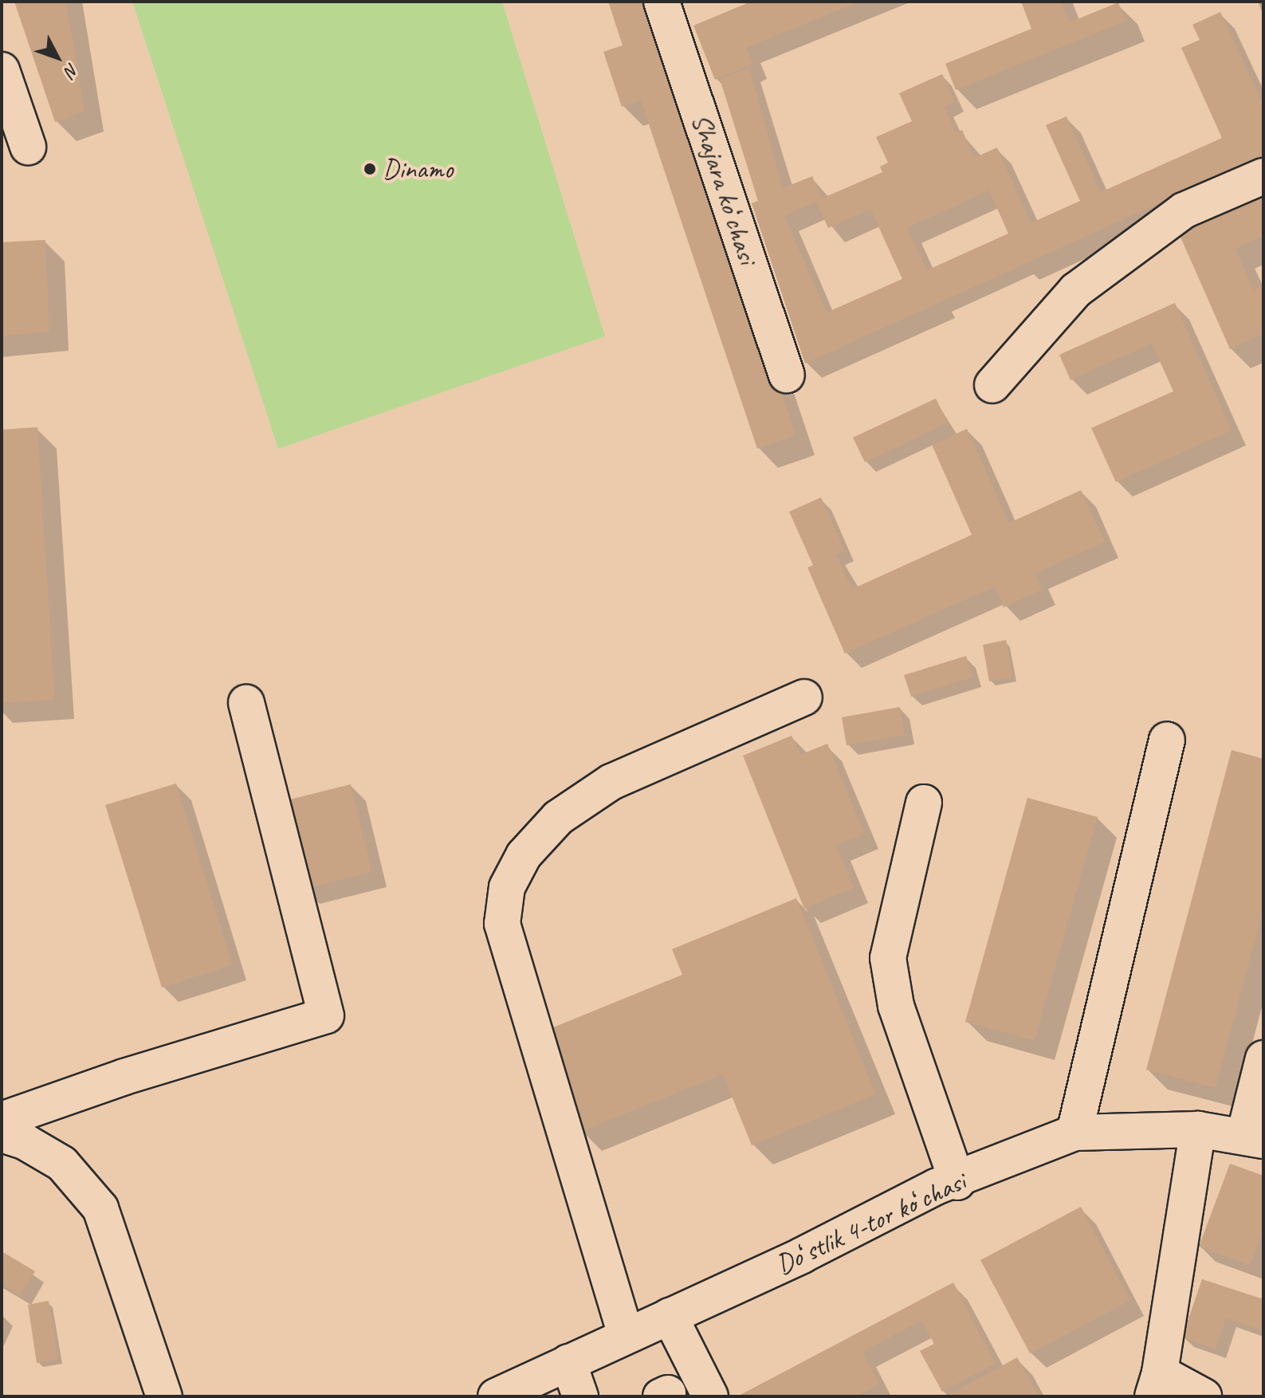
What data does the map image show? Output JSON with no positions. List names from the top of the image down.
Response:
{
  "streets": {
    "street": ["Shajara koʻchasi", "Doʻstlik 4-tor koʻchasi"]
  },
  "places": ["Dinamo"],
  "north": "bottom right"
}
